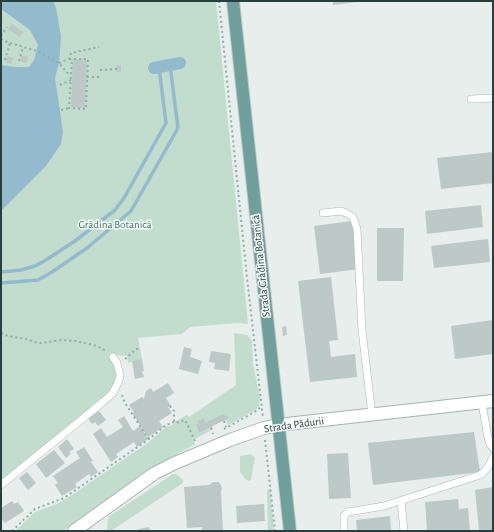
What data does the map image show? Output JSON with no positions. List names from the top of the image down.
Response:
{
  "streets": {
    "main road": ["Strada Grădina Botanică"],
    "street": ["Strada Pădurii"]
  },
  "crossings": [
    ["Strada Grădina Botanică", "Strada Pădurii"]
  ],
  "parks": ["Grădina Botanică"]
}
